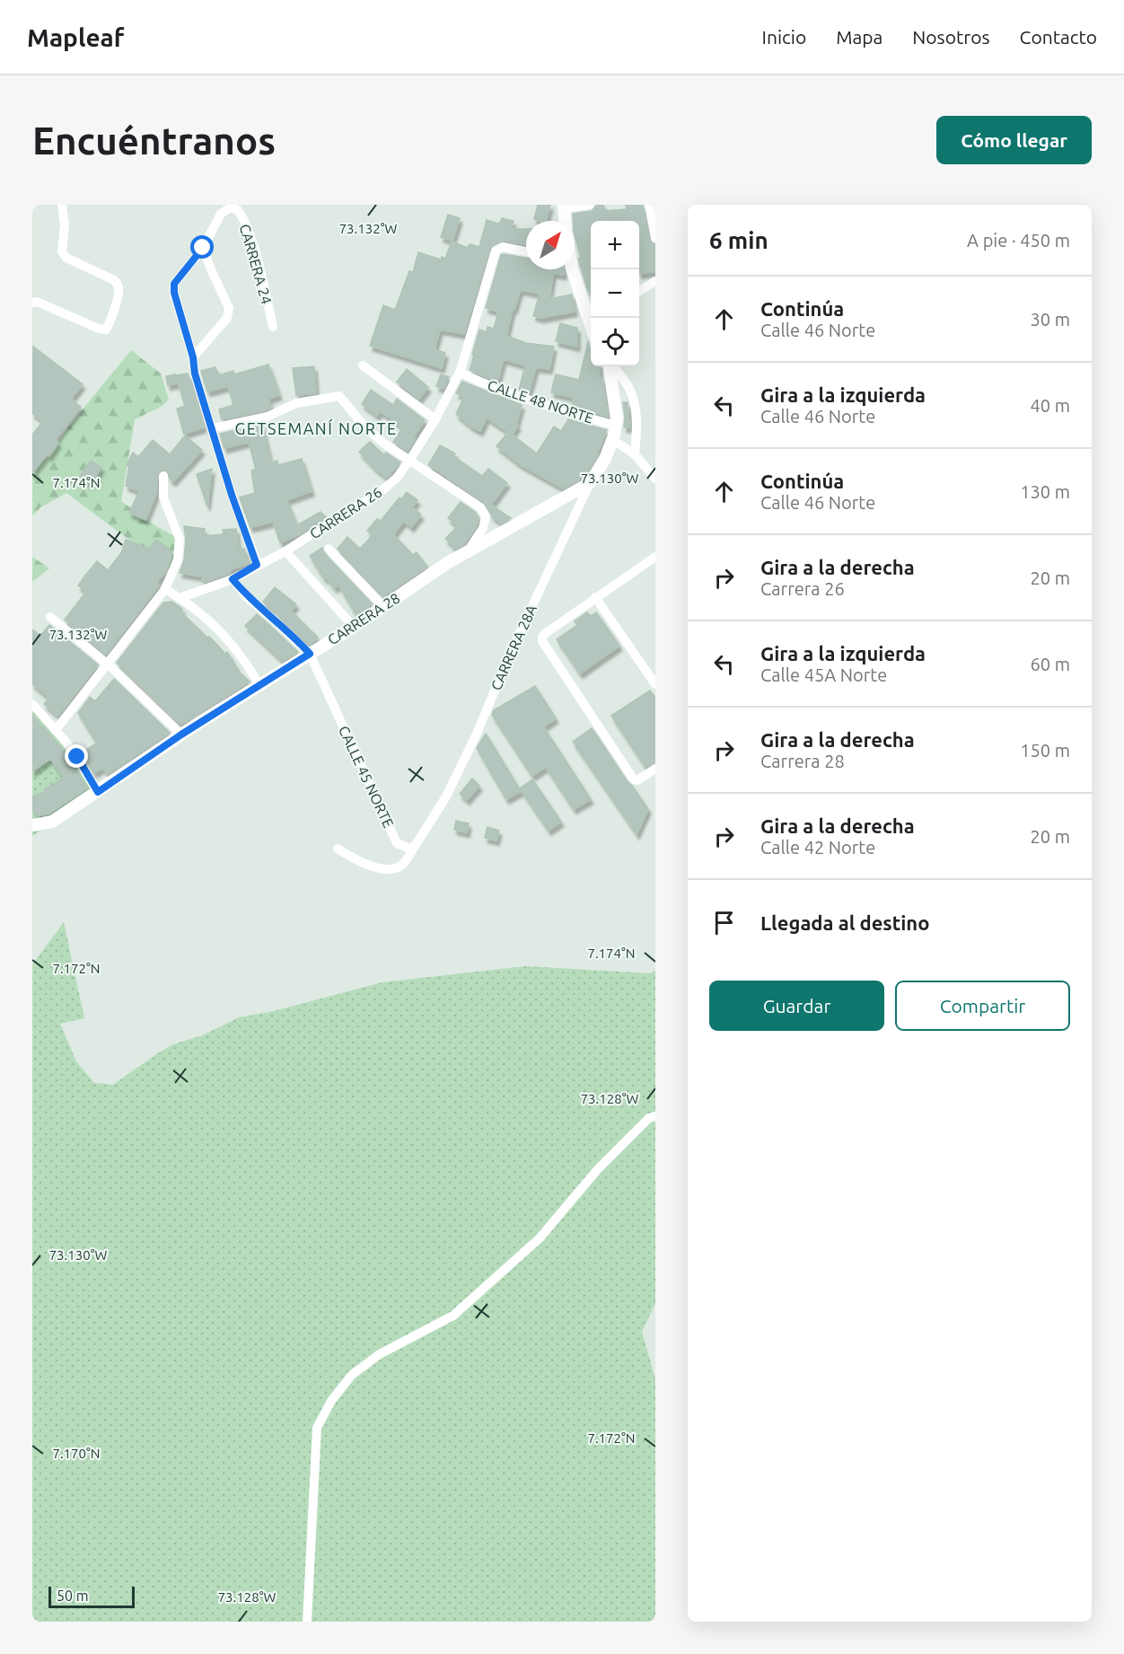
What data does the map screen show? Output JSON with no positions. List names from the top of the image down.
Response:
{
  "streets": {
    "street": [
      "CARRERA 24",
      "CALLE 48 NORTE",
      "CARRERA 26",
      "CARRERA 28",
      "CARRERA 28A",
      "CALLE 45 NORTE"
    ]
  },
  "crossings": [
    ["CALLE 48 NORTE", "CARRERA 26"],
    ["CALLE 48 NORTE", "CARRERA 28"],
    ["CARRERA 28", "CARRERA 28A"],
    ["CARRERA 28", "CALLE 45 NORTE"],
    ["CARRERA 28A", "CALLE 45 NORTE"]
  ],
  "districts": ["GETSEMANÍ NORTE"],
  "scale_bar": "50 m",
  "north": "top right",
  "page": {
    "header": "Mapleaf",
    "nav": [
      "Inicio",
      "Mapa",
      "Nosotros",
      "Contacto"
    ],
    "buttons": [
      "Cómo llegar",
      ["Guardar", "Compartir"]
    ],
    "title": "Encuéntranos",
    "heading": ["6 min", "A pie · 450 m"],
    "map_buttons": ["+", "−"],
    "list": [
      ["Continúa", "Calle 46 Norte", "30 m"],
      ["Gira a la izquierda", "Calle 46 Norte", "40 m"],
      ["Continúa", "Calle 46 Norte", "130 m"],
      ["Gira a la derecha", "Carrera 26", "20 m"],
      ["Gira a la izquierda", "Calle 45A Norte", "60 m"],
      ["Gira a la derecha", "Carrera 28", "150 m"],
      ["Gira a la derecha", "Calle 42 Norte", "20 m"],
      "Llegada al destino"
    ],
    "scale": "50 m"
  },
  "coordinates": [
    "73.132°W",
    "73.130°W",
    "7.174°N",
    "7.172°N",
    "73.128°W",
    "7.170°N"
  ]
}
